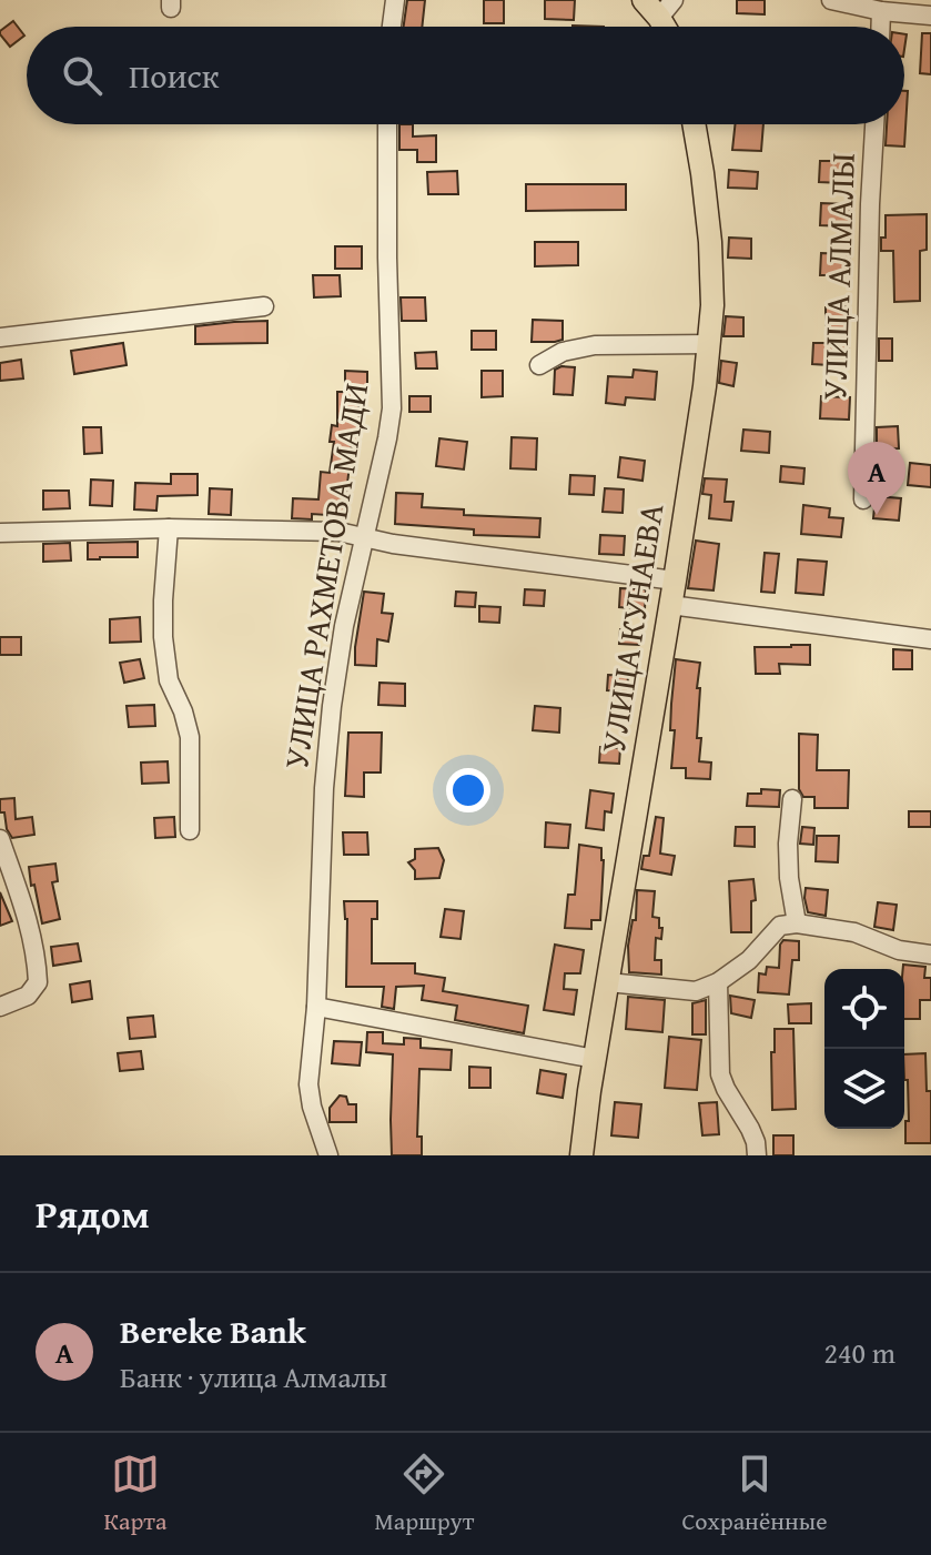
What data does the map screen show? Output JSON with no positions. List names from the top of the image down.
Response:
{
  "streets": {
    "main road": ["УЛИЦА КУНАЕВА"],
    "street": ["УЛИЦА АЛМАЛЫ", "УЛИЦА РАХМЕТОВА МАДИ"]
  },
  "page": {
    "search": "Поиск",
    "pins": "A",
    "heading": "Рядом",
    "list": [
      {
        "mark": "A",
        "name": "Bereke Bank",
        "note": "Банк · улица Алмалы",
        "value": "240 m"
      }
    ],
    "nav": ["Карта", "Маршрут", "Сохранённые"]
  }
}
